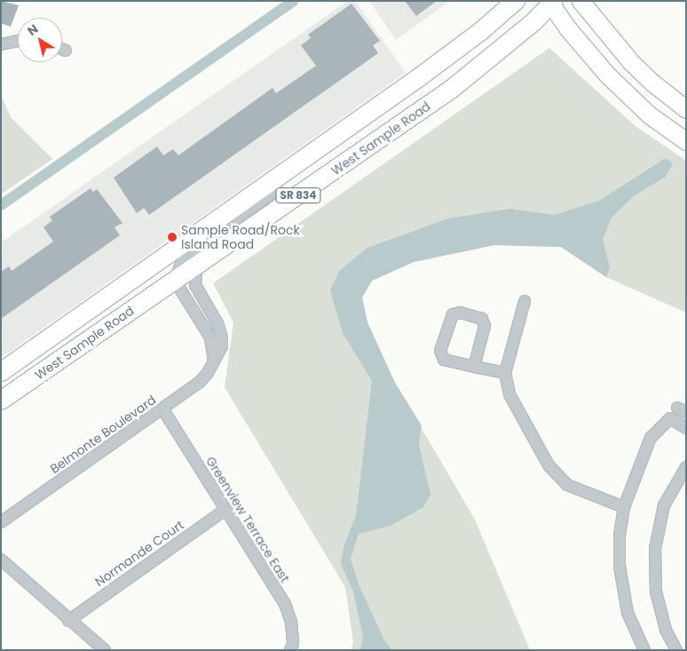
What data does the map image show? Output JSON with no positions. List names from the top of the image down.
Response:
{
  "streets": {
    "main road": ["West Sample Road", "SR 834"],
    "street": ["Belmonte Boulevard", "Greenview Terrace East", "Normande Court"]
  },
  "crossings": [
    ["West Sample Road", "Belmonte Boulevard"],
    ["Belmonte Boulevard", "Greenview Terrace East"],
    ["Greenview Terrace East", "Normande Court"]
  ],
  "places": ["Sample Road/Rock Island Road"],
  "north": "top left"
}
